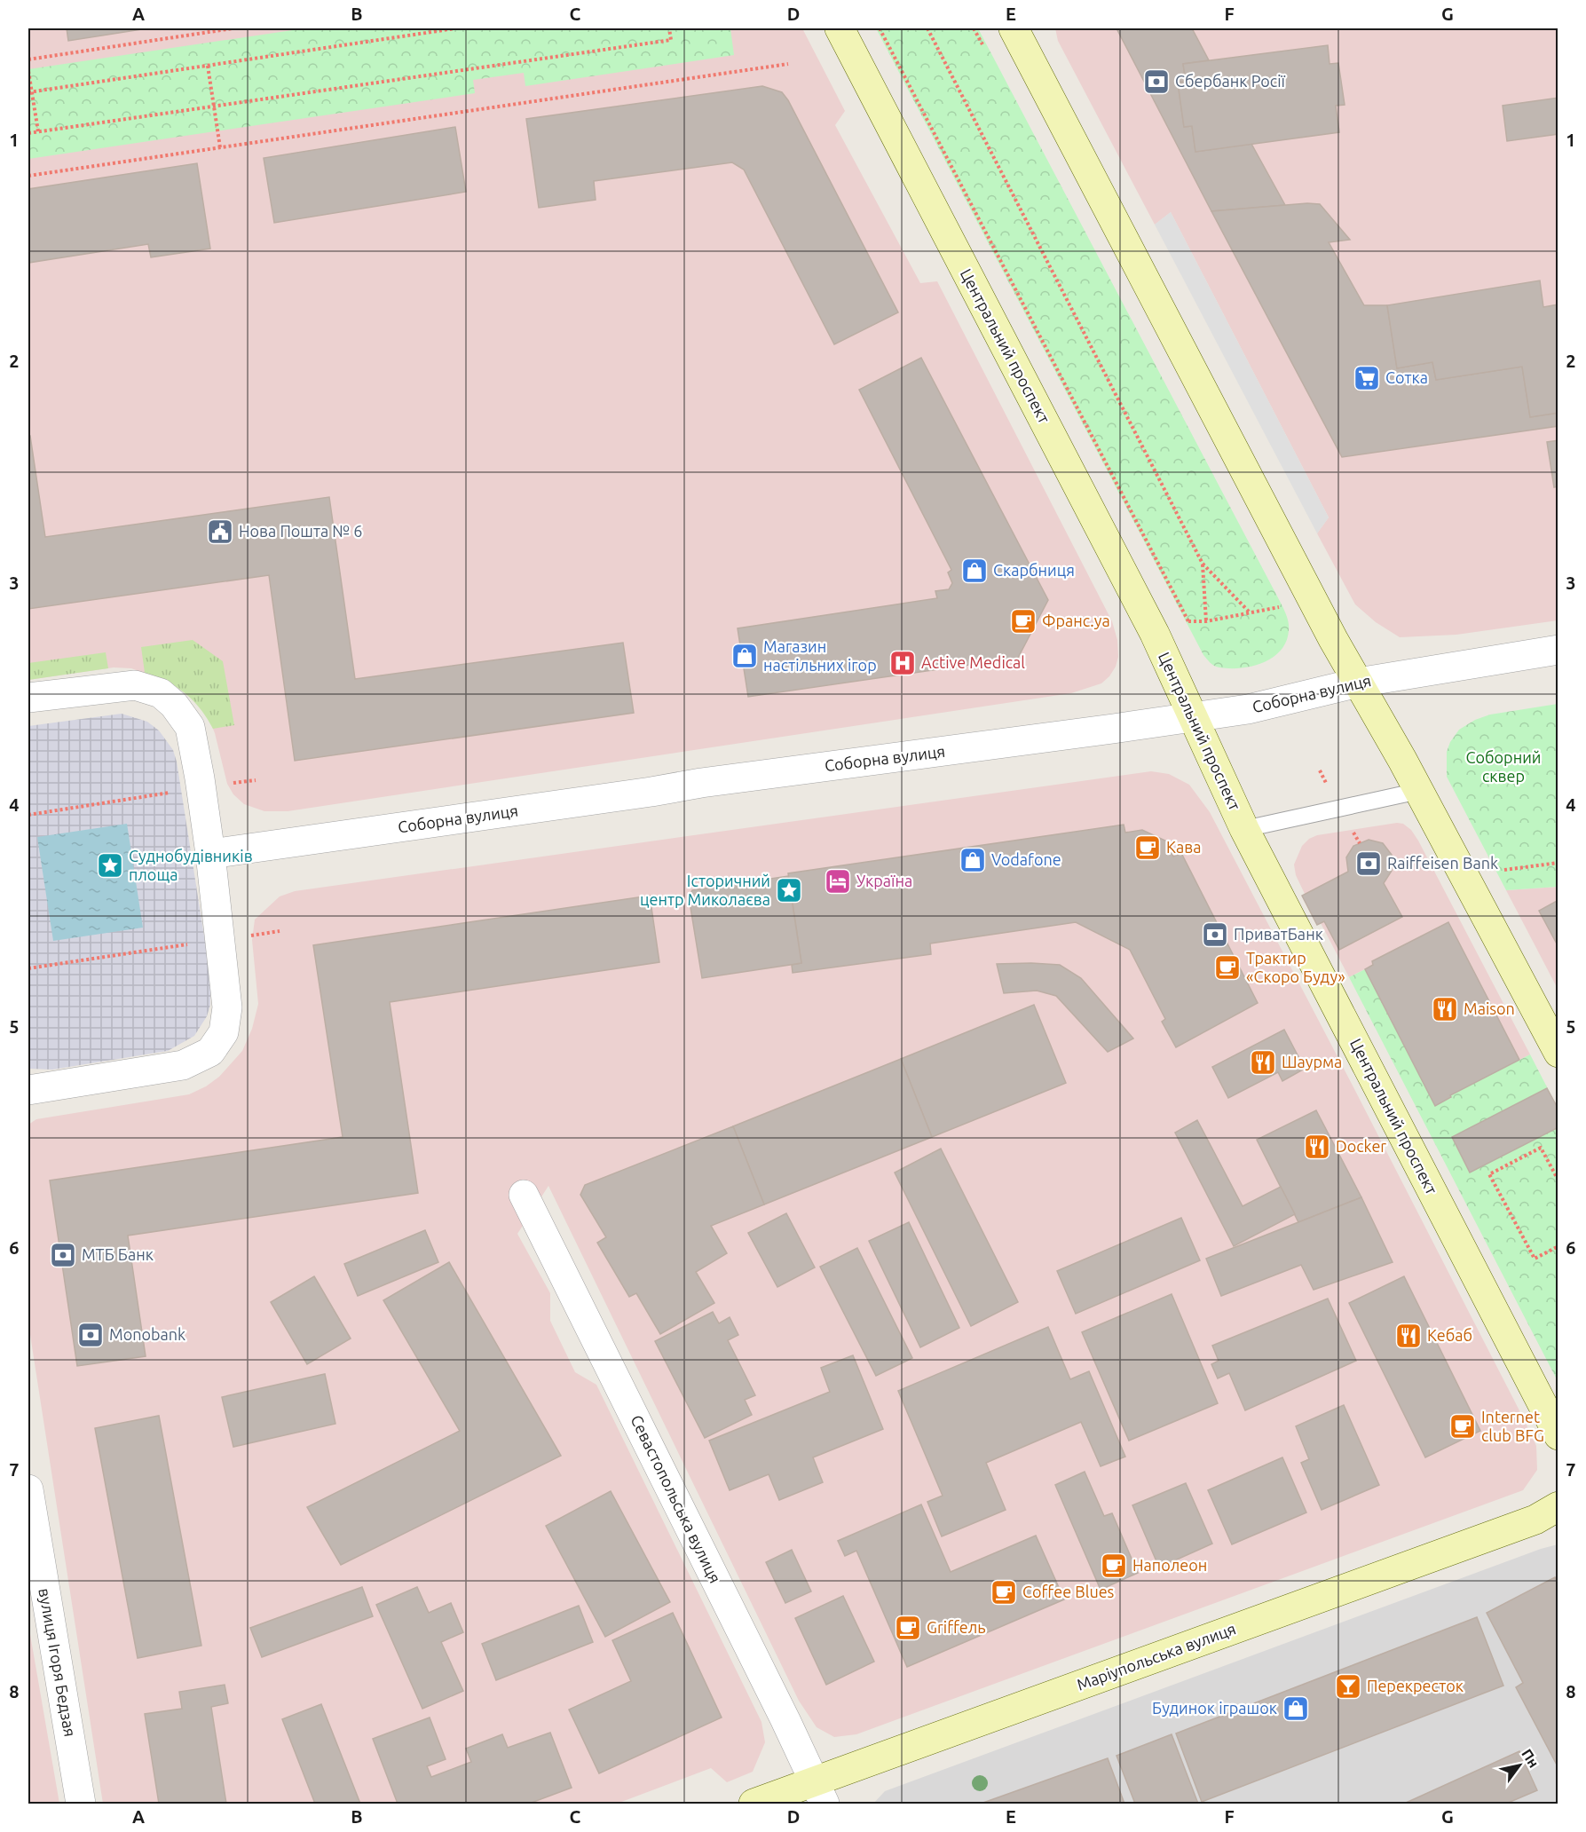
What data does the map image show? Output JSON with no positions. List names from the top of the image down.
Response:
{
  "streets": {
    "main road": ["Центральний проспект", "Маріупольська вулиця"],
    "street": ["Соборна вулиця", "Севастопольська вулиця", "вулиця Ігоря Бедзая"]
  },
  "crossings": [
    ["Центральний проспект", "Соборна вулиця"],
    ["Севастопольська вулиця", "Маріупольська вулиця"]
  ],
  "parks": ["Соборний сквер"],
  "places": {
    "bank": [
      "Сбербанк Росії",
      "Raiffeisen Bank",
      "ПриватБанк",
      "МТБ Банк",
      "Monobank"
    ],
    "supermarket": ["Сотка"],
    "public building": ["Нова Пошта № 6"],
    "shop": [
      "Скарбниця",
      "Магазин настільних ігор",
      "Vodafone",
      "Будинок іграшок"
    ],
    "cafe": [
      "Франс.уа",
      "Кава",
      "Трактир «Скоро Буду»",
      "Internet club BFG",
      "Наполеон",
      "Coffeе Blues",
      "Griffeль"
    ],
    "hospital": ["Active Medical"],
    "place": ["Суднобудівників площа", "Історичний центр Миколаєва"],
    "hotel": ["Україна"],
    "restaurant": [
      "Maison",
      "Шаурма",
      "Docker",
      "Кебаб"
    ],
    "bar": ["Перекресток"]
  },
  "north": "top right",
  "grid": {
    "columns": [
      "A",
      "B",
      "C",
      "D",
      "E",
      "F",
      "G"
    ],
    "rows": [
      "1",
      "2",
      "3",
      "4",
      "5",
      "6",
      "7",
      "8"
    ]
  }
}
